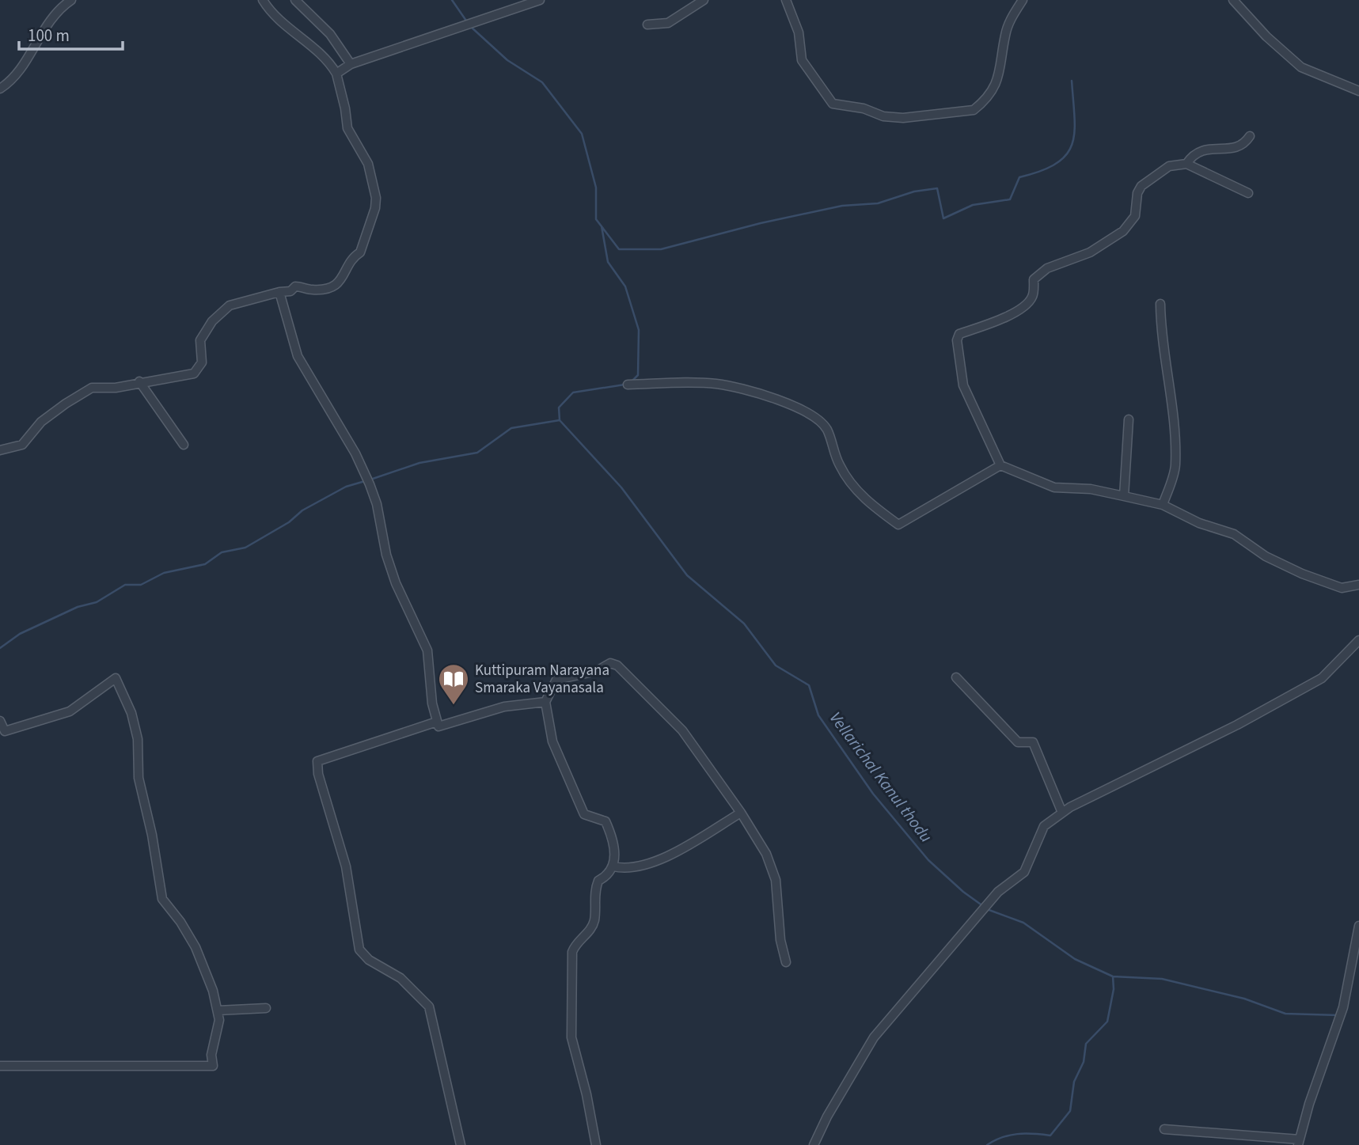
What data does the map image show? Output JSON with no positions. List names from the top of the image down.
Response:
{
  "water": ["Vellarichal Kanul thodu"],
  "places": {
    "library": ["Kuttipuram Narayana Smaraka Vayanasala"]
  },
  "scale_bar": "100 m"
}
